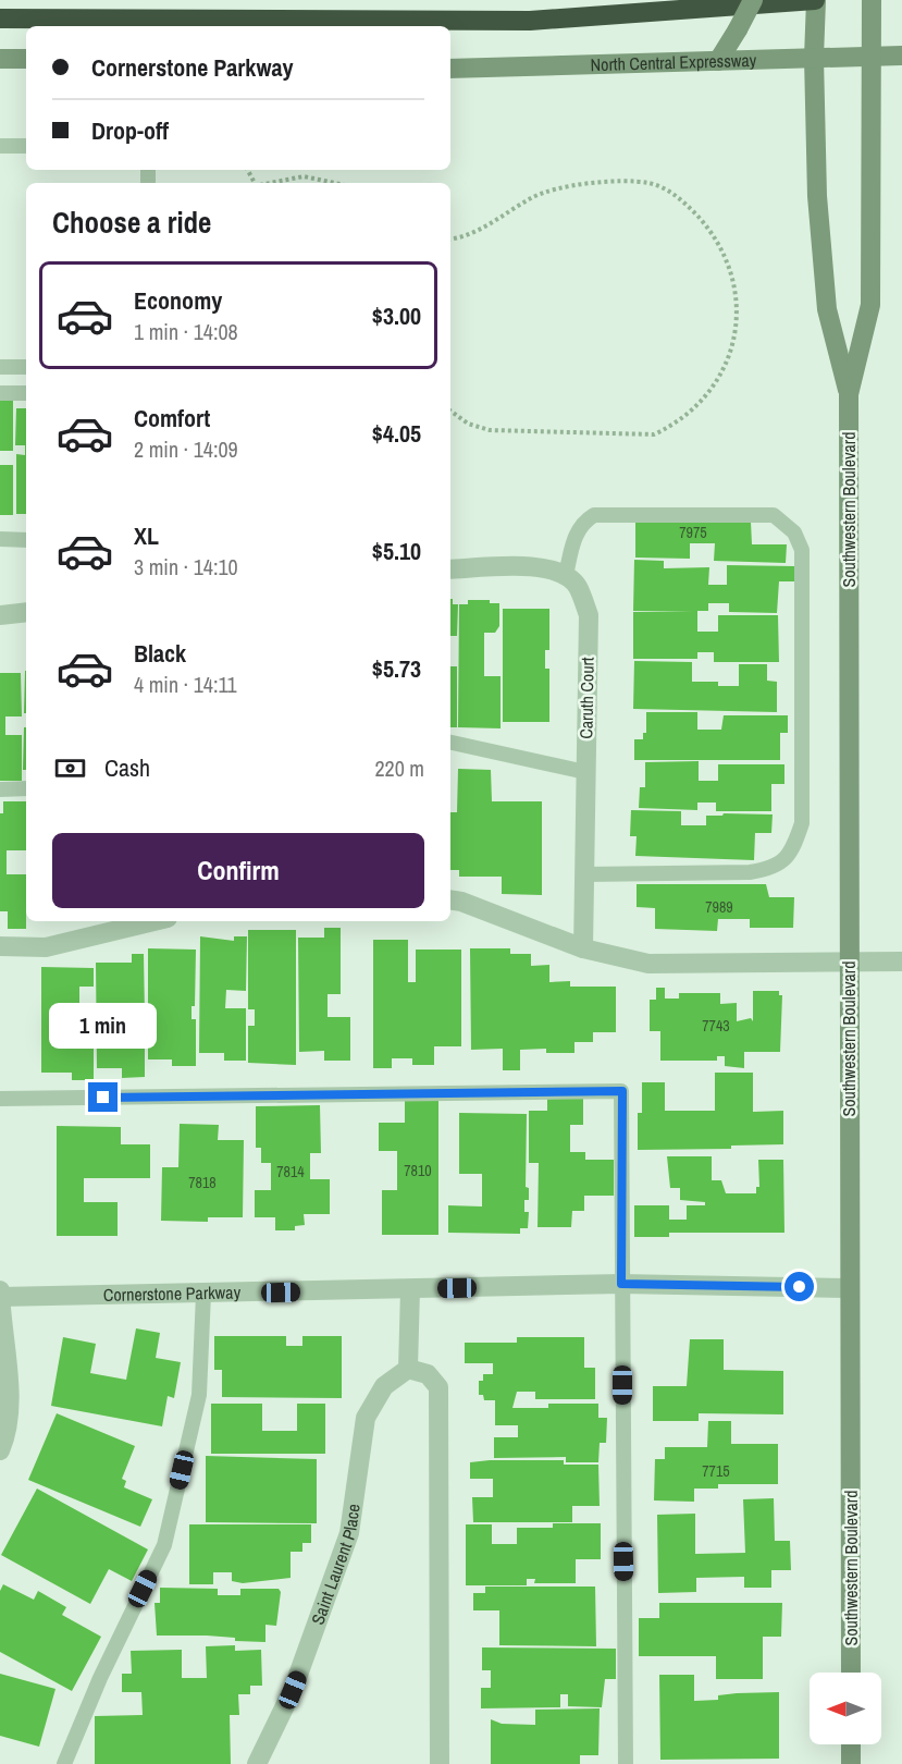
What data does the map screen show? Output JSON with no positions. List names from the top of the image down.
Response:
{
  "streets": {
    "street": [
      "North Central Expressway",
      "Southwestern Boulevard",
      "Caruth Court",
      "Cornerstone Parkway",
      "Saint Laurent Place"
    ]
  },
  "crossings": [
    ["North Central Expressway", "Southwestern Boulevard"],
    ["Southwestern Boulevard", "Cornerstone Parkway"]
  ],
  "house_numbers": [
    "7975",
    "7989",
    "7743",
    "7810",
    "7814",
    "7818",
    "7715"
  ],
  "north": "left",
  "page": {
    "banner": ["Cornerstone Parkway", "Drop-off"],
    "heading": "Choose a ride",
    "list": [
      {
        "name": "Economy",
        "note": "1 min · 14:08",
        "value": "$3.00"
      },
      {
        "name": "Comfort",
        "note": "2 min · 14:09",
        "value": "$4.05"
      },
      {
        "name": "XL",
        "note": "3 min · 14:10",
        "value": "$5.10"
      },
      {
        "name": "Black",
        "note": "4 min · 14:11",
        "value": "$5.73"
      }
    ],
    "pay": ["Cash", "220 m"],
    "buttons": "Confirm",
    "bubble": "1 min"
  }
}
